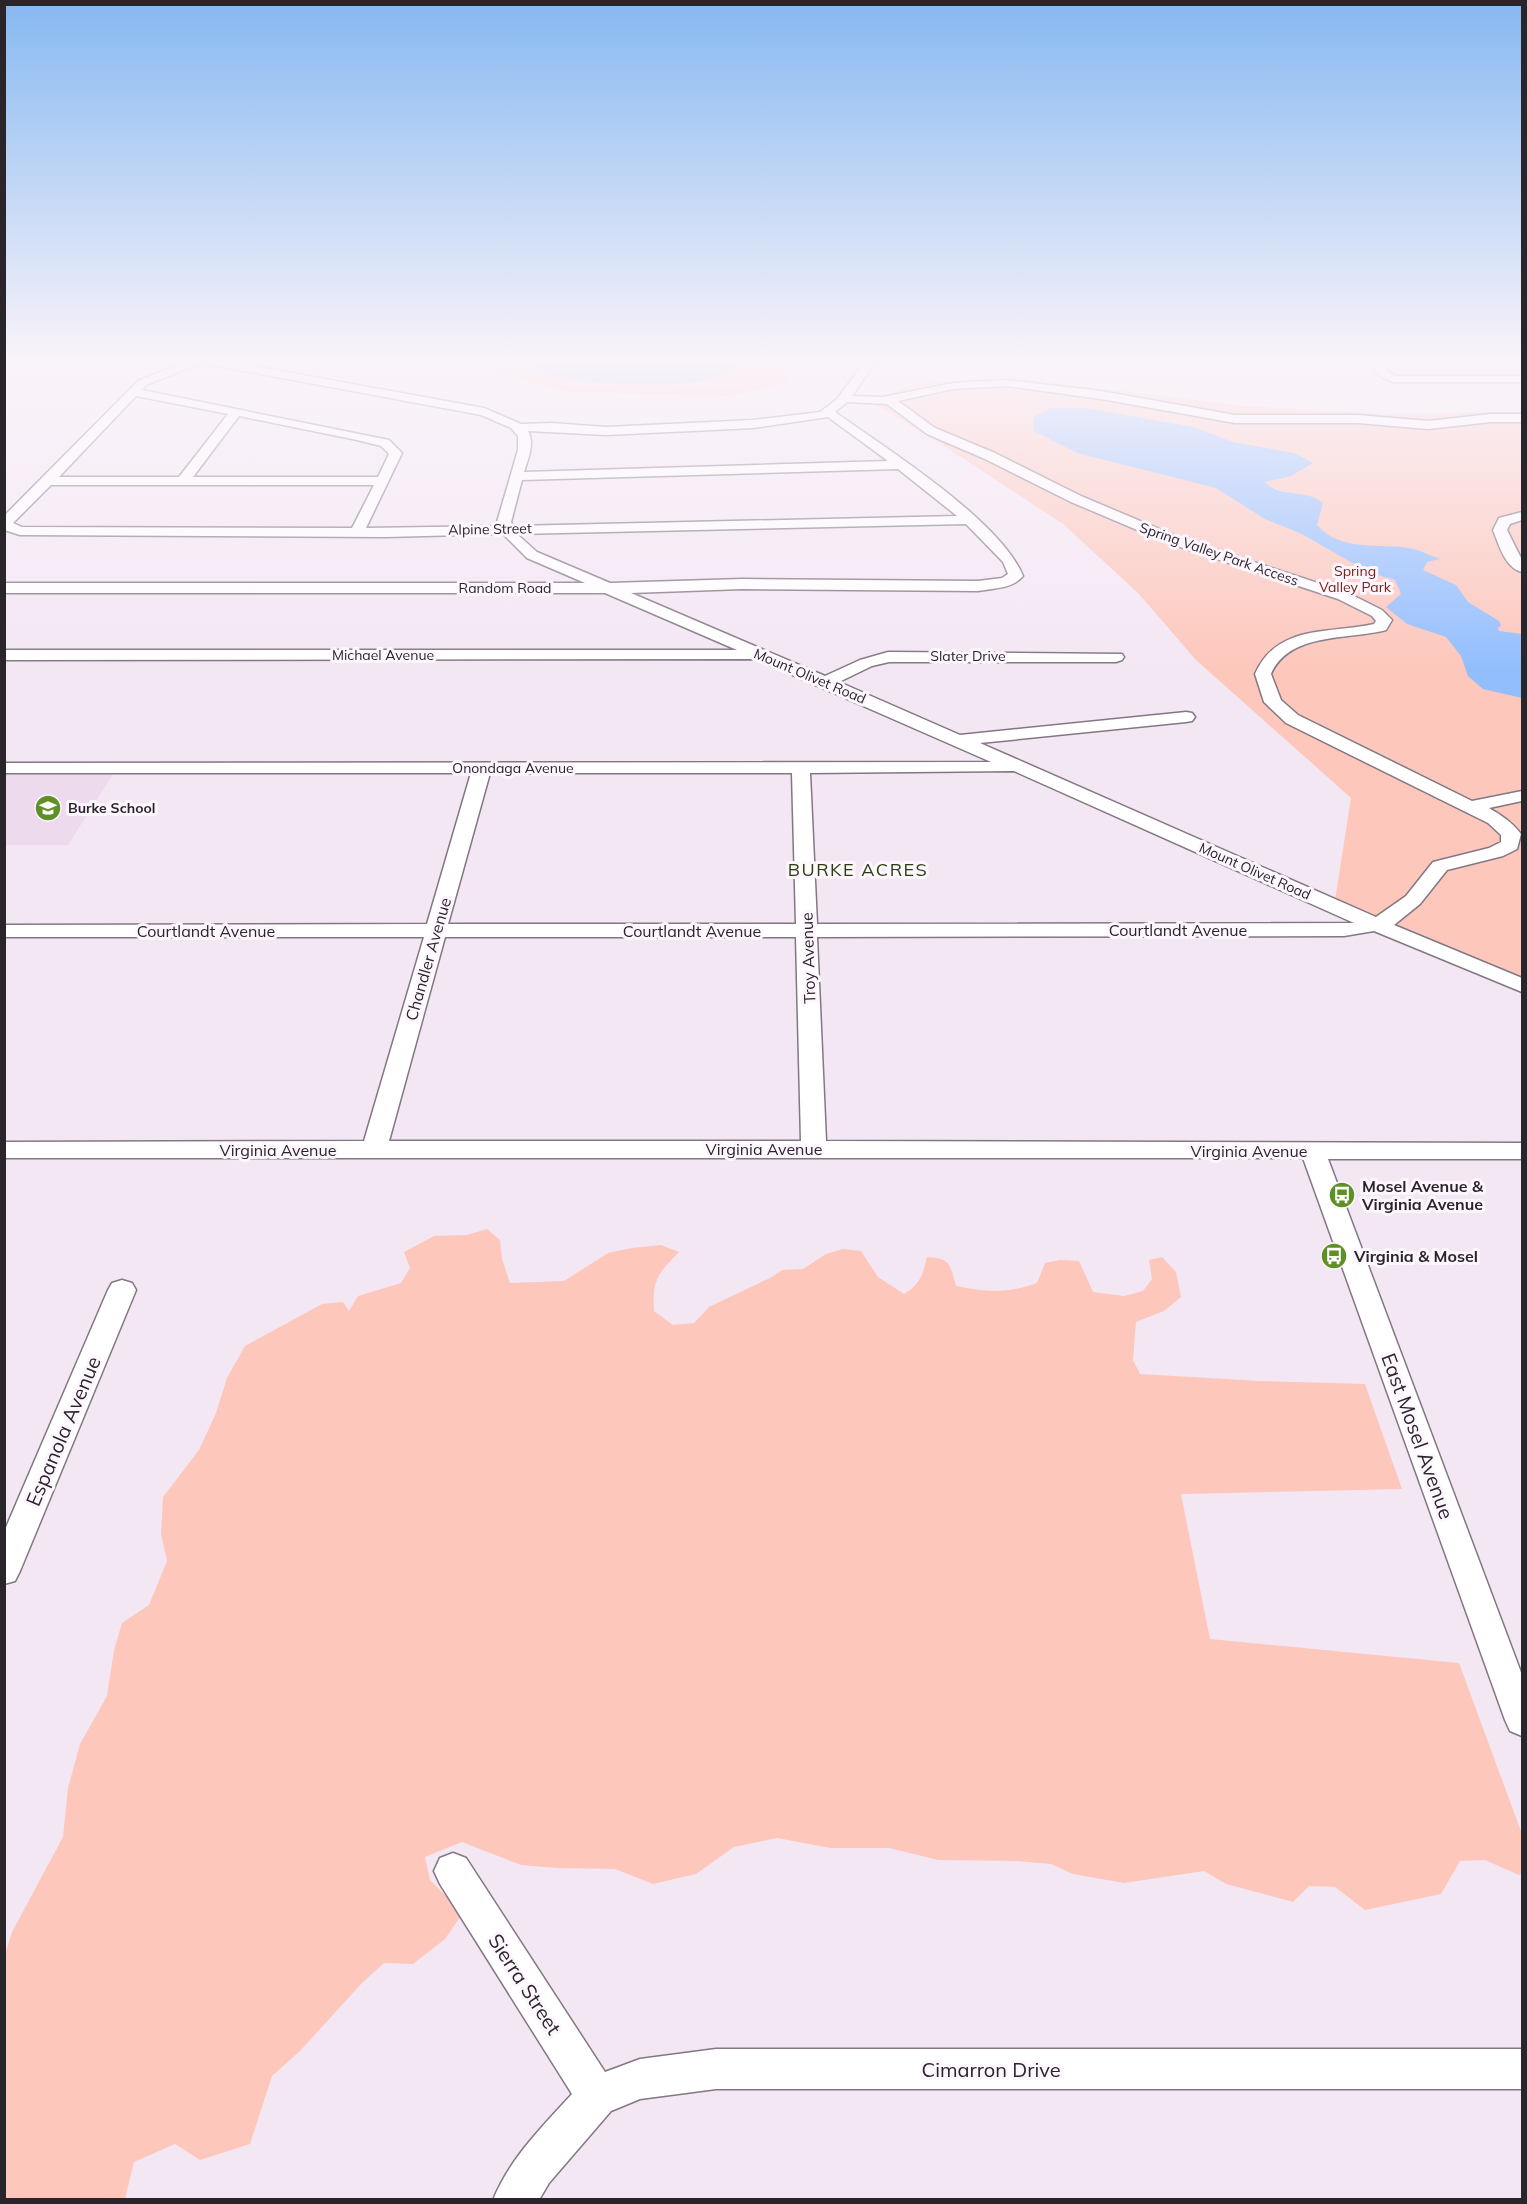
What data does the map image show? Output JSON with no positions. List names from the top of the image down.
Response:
{
  "streets": {
    "street": [
      "Alpine Street",
      "Spring Valley Park Access",
      "Random Road",
      "Michael Avenue",
      "Slater Drive",
      "Mount Olivet Road",
      "Onondaga Avenue",
      "Courtlandt Avenue",
      "Troy Avenue",
      "Chandler Avenue",
      "Virginia Avenue",
      "Espanola Avenue",
      "East Mosel Avenue",
      "Sierra Street",
      "Cimarron Drive"
    ]
  },
  "crossings": [
    ["Alpine Street", "Random Road"],
    ["Alpine Street", "Mount Olivet Road"],
    ["Spring Valley Park Access", "Mount Olivet Road"],
    ["Spring Valley Park Access", "Courtlandt Avenue"],
    ["Random Road", "Mount Olivet Road"],
    ["Michael Avenue", "Mount Olivet Road"],
    ["Slater Drive", "Mount Olivet Road"],
    ["Mount Olivet Road", "Onondaga Avenue"],
    ["Mount Olivet Road", "Courtlandt Avenue"],
    ["Onondaga Avenue", "Troy Avenue"],
    ["Onondaga Avenue", "Chandler Avenue"],
    ["Courtlandt Avenue", "Troy Avenue"],
    ["Courtlandt Avenue", "Chandler Avenue"],
    ["Troy Avenue", "Virginia Avenue"],
    ["Chandler Avenue", "Virginia Avenue"],
    ["Virginia Avenue", "East Mosel Avenue"],
    ["Sierra Street", "Cimarron Drive"]
  ],
  "districts": ["BURKE ACRES"],
  "parks": ["Spring Valley Park"],
  "places": {
    "school or university": ["Burke School"],
    "bus stop": ["Mosel Avenue & Virginia Avenue", "Virginia & Mosel"]
  }
}
